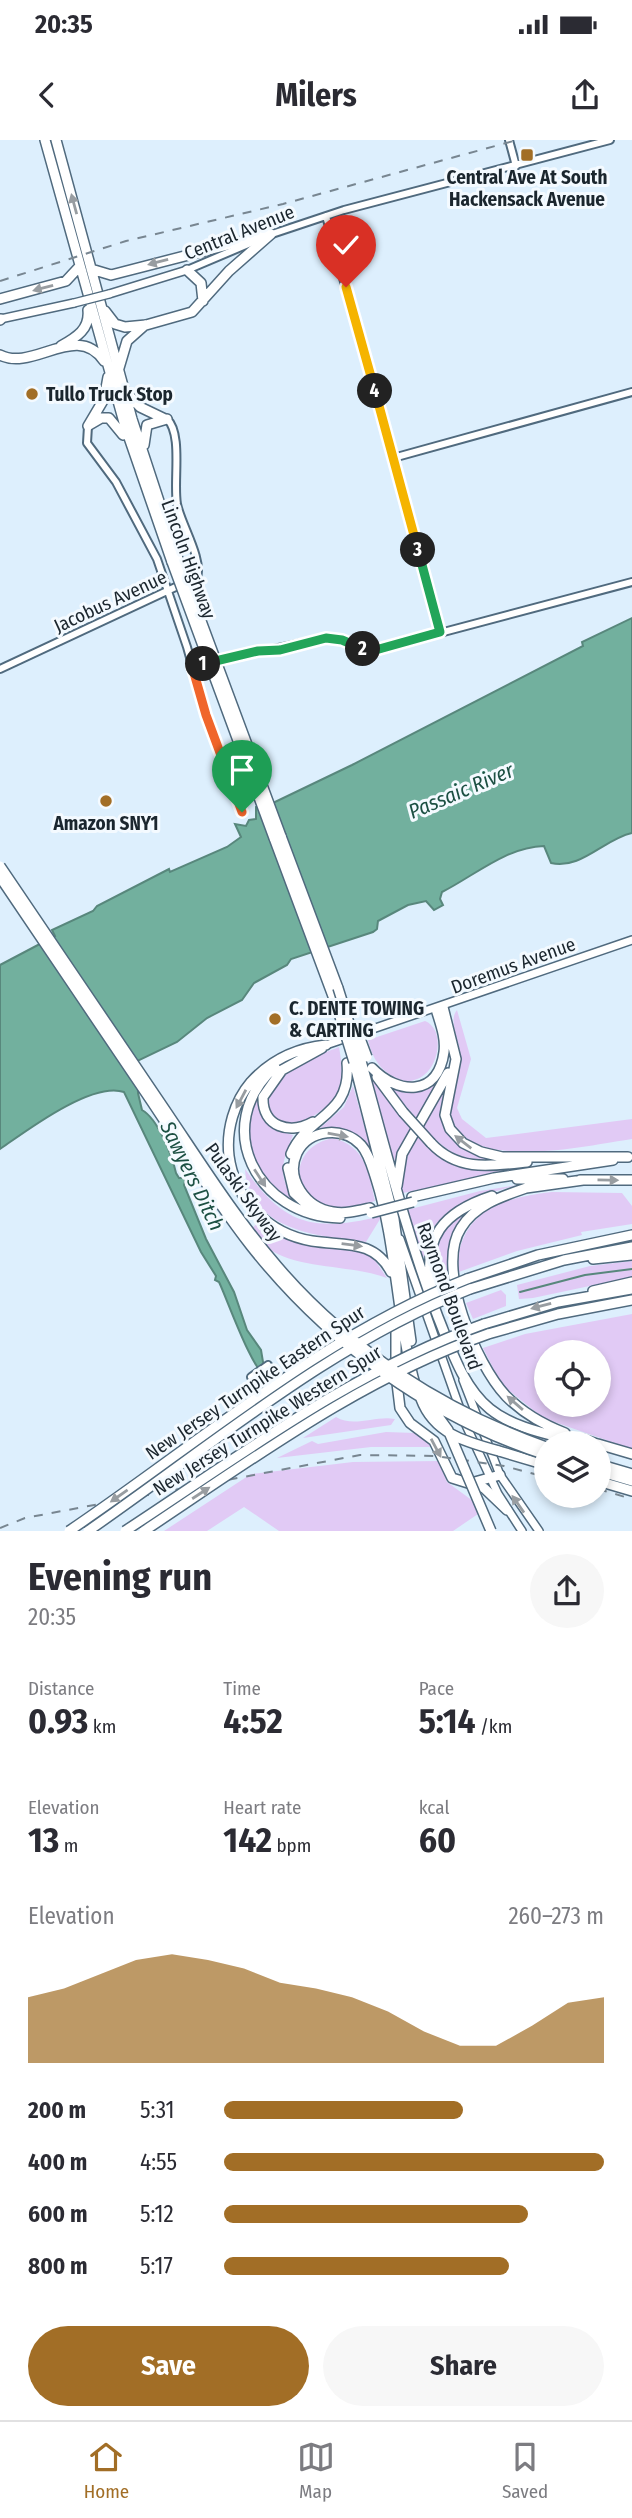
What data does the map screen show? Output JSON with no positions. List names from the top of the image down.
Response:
{
  "streets": {
    "highway": [
      "Lincoln Highway",
      "Pulaski Skyway",
      "Raymond Boulevard",
      "New Jersey Turnpike Eastern Spur",
      "New Jersey Turnpike Western Spur"
    ],
    "main road": ["Central Avenue", "Doremus Avenue"],
    "street": ["Jacobus Avenue"]
  },
  "crossings": [
    ["Lincoln Highway", "Raymond Boulevard"]
  ],
  "water": ["Passaic River", "Sawyers Ditch"],
  "places": {
    "transit": ["Central Ave At South Hackensack Avenue"],
    "other": ["Tullo Truck Stop", "Amazon SNY1", "C. DENTE TOWING & CARTING"]
  },
  "page": {
    "status": "20:35",
    "header": "Milers",
    "pins": [
      "4",
      "3",
      "2",
      "1"
    ],
    "heading": ["Evening run", "20:35"],
    "stats": [
      ["Distance", "0.93 km"],
      ["Time", "4:52"],
      ["Pace", "5:14 /km"],
      ["Elevation", "13 m"],
      ["Heart rate", "142 bpm"],
      ["kcal", "60"]
    ],
    "chart": ["Elevation", "260–273 m"],
    "list": [
      {
        "name": "200 m",
        "note": "5:31"
      },
      {
        "name": "400 m",
        "note": "4:55"
      },
      {
        "name": "600 m",
        "note": "5:12"
      },
      {
        "name": "800 m",
        "note": "5:17"
      }
    ],
    "buttons": ["Save", "Share"],
    "tabs": ["Home", "Map", "Saved"]
  }
}
